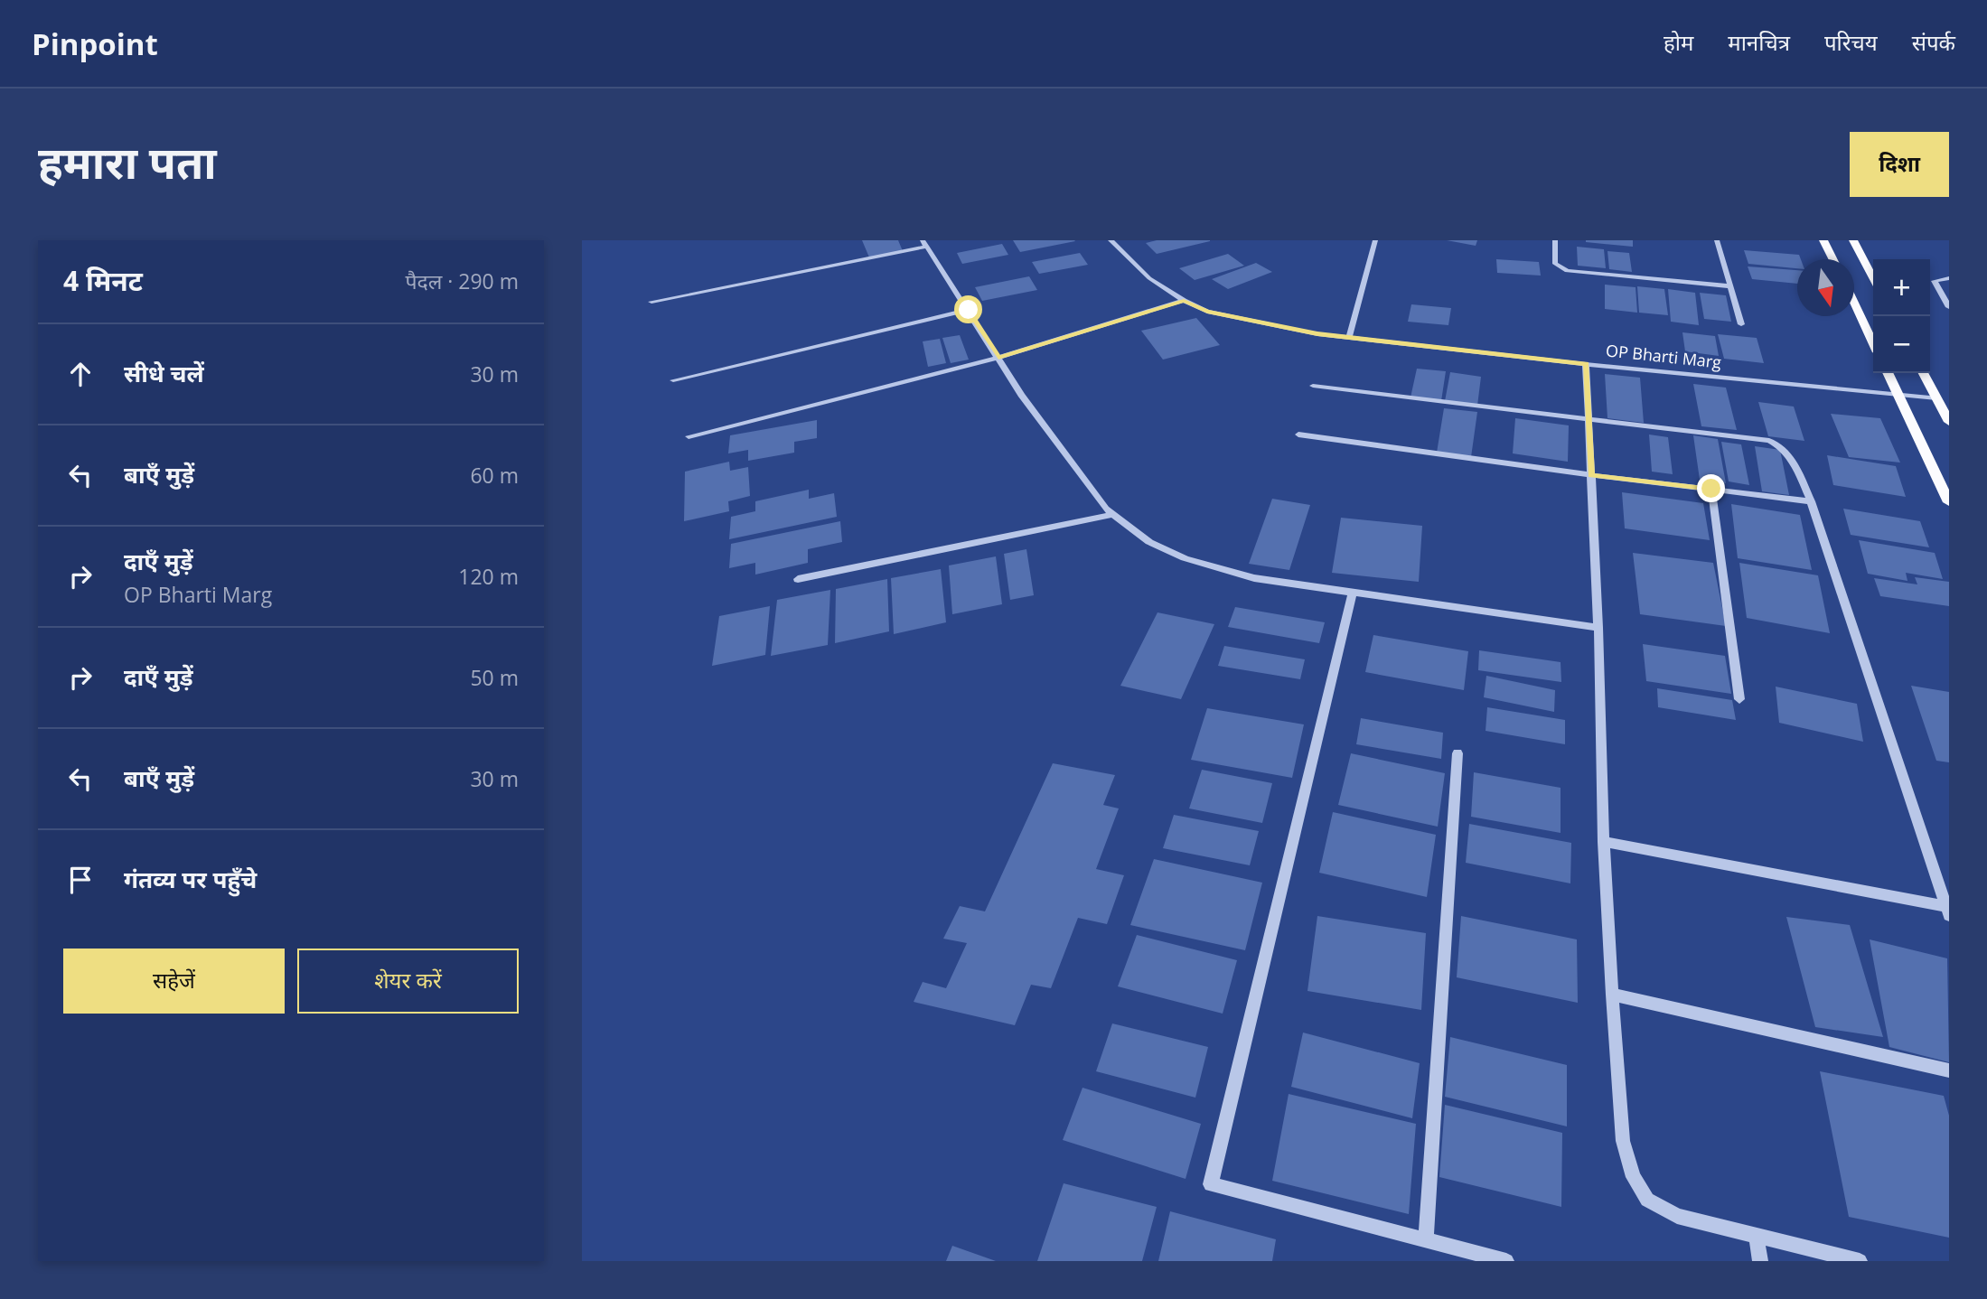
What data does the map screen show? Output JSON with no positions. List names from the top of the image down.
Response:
{
  "streets": {
    "street": ["OP Bharti Marg"]
  },
  "north": "bottom",
  "page": {
    "header": "Pinpoint",
    "nav": [
      "होम",
      "मानचित्र",
      "परिचय",
      "संपर्क"
    ],
    "title": "हमारा पता",
    "buttons": [
      "दिशा",
      ["सहेजें", "शेयर करें"]
    ],
    "heading": ["4 मिनट", "पैदल · 290 m"],
    "map_buttons": ["+", "−"],
    "list": [
      ["सीधे चलें", "30 m"],
      ["बाएँ मुड़ें", "60 m"],
      ["दाएँ मुड़ें", "OP Bharti Marg", "120 m"],
      ["दाएँ मुड़ें", "50 m"],
      ["बाएँ मुड़ें", "30 m"],
      "गंतव्य पर पहुँचे"
    ]
  }
}
